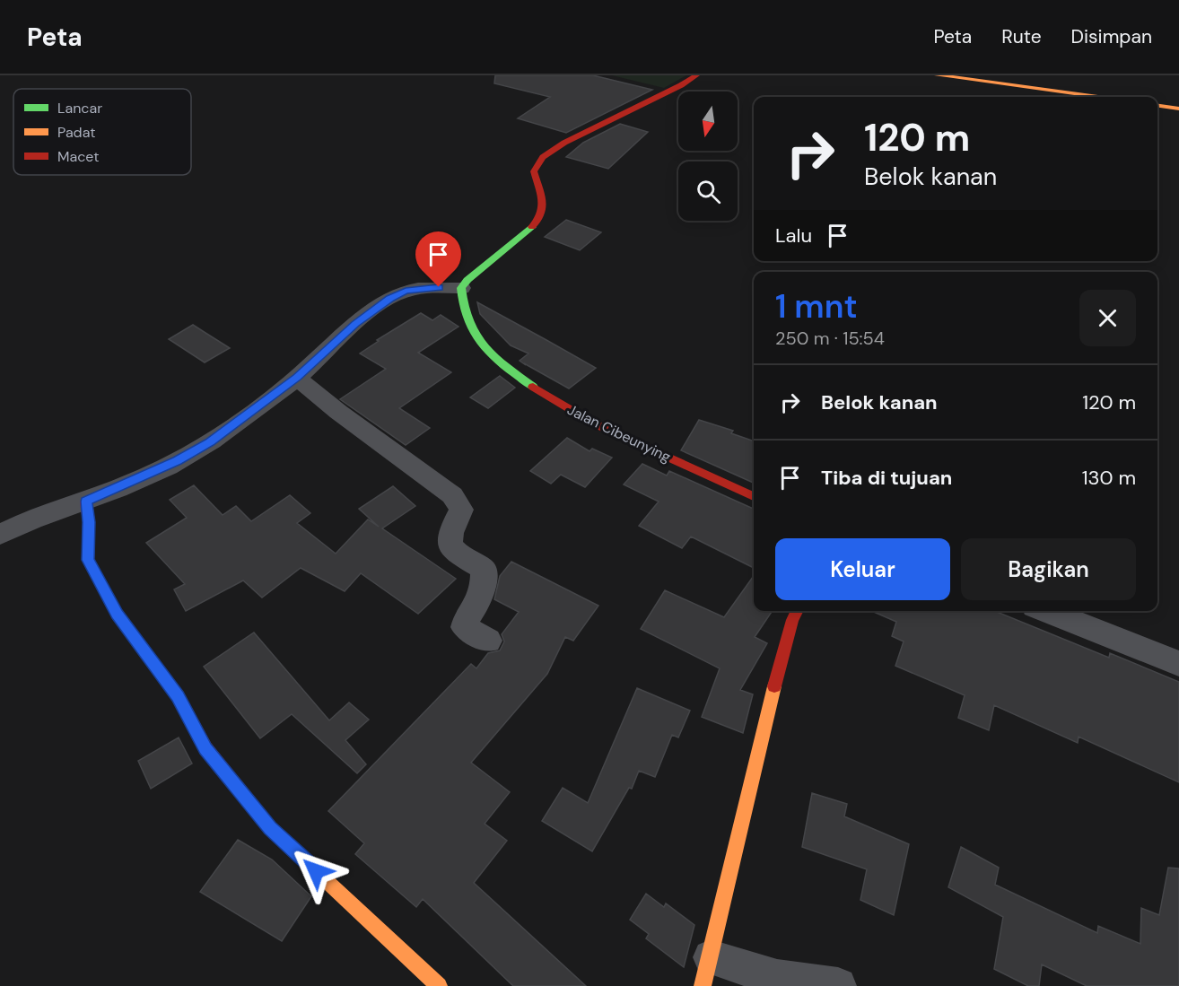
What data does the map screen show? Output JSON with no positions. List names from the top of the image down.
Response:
{
  "streets": {
    "street": ["Jalan Cibeunying"]
  },
  "legend": ["Lancar", "Padat", "Macet"],
  "north": "bottom",
  "page": {
    "header": "Peta",
    "nav": ["Peta", "Rute", "Disimpan"],
    "turn": ["120 m", "Belok kanan"],
    "then": "Lalu",
    "heading": ["1 mnt", "250 m · 15:54"],
    "list": [
      {
        "name": "Belok kanan",
        "value": "120 m"
      },
      {
        "name": "Tiba di tujuan",
        "value": "130 m"
      }
    ],
    "buttons": ["Keluar", "Bagikan"]
  }
}
